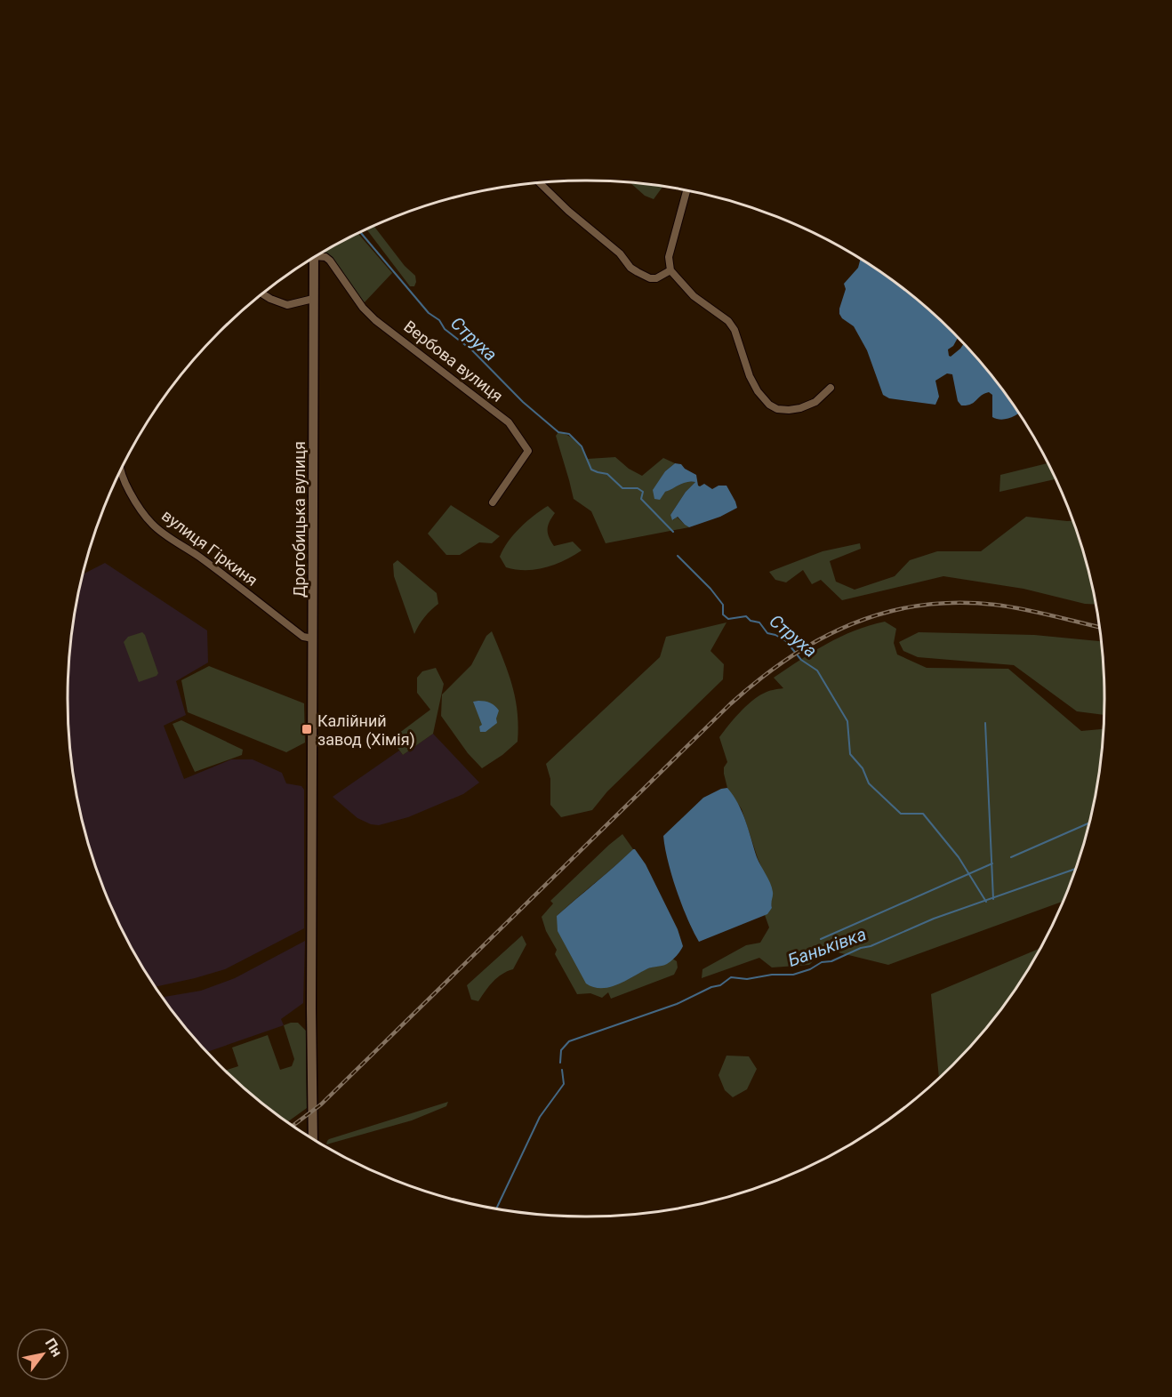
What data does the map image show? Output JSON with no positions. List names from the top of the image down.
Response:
{
  "streets": {
    "street": ["Вербова вулиця", "Дрогобицька вулиця", "вулиця Гіркиня"]
  },
  "crossings": [
    ["Дрогобицька вулиця", "вулиця Гіркиня"]
  ],
  "water": ["Струха", "Баньківка"],
  "places": {
    "transit": ["Калійний завод (Хімія)"]
  },
  "north": "top right"
}
